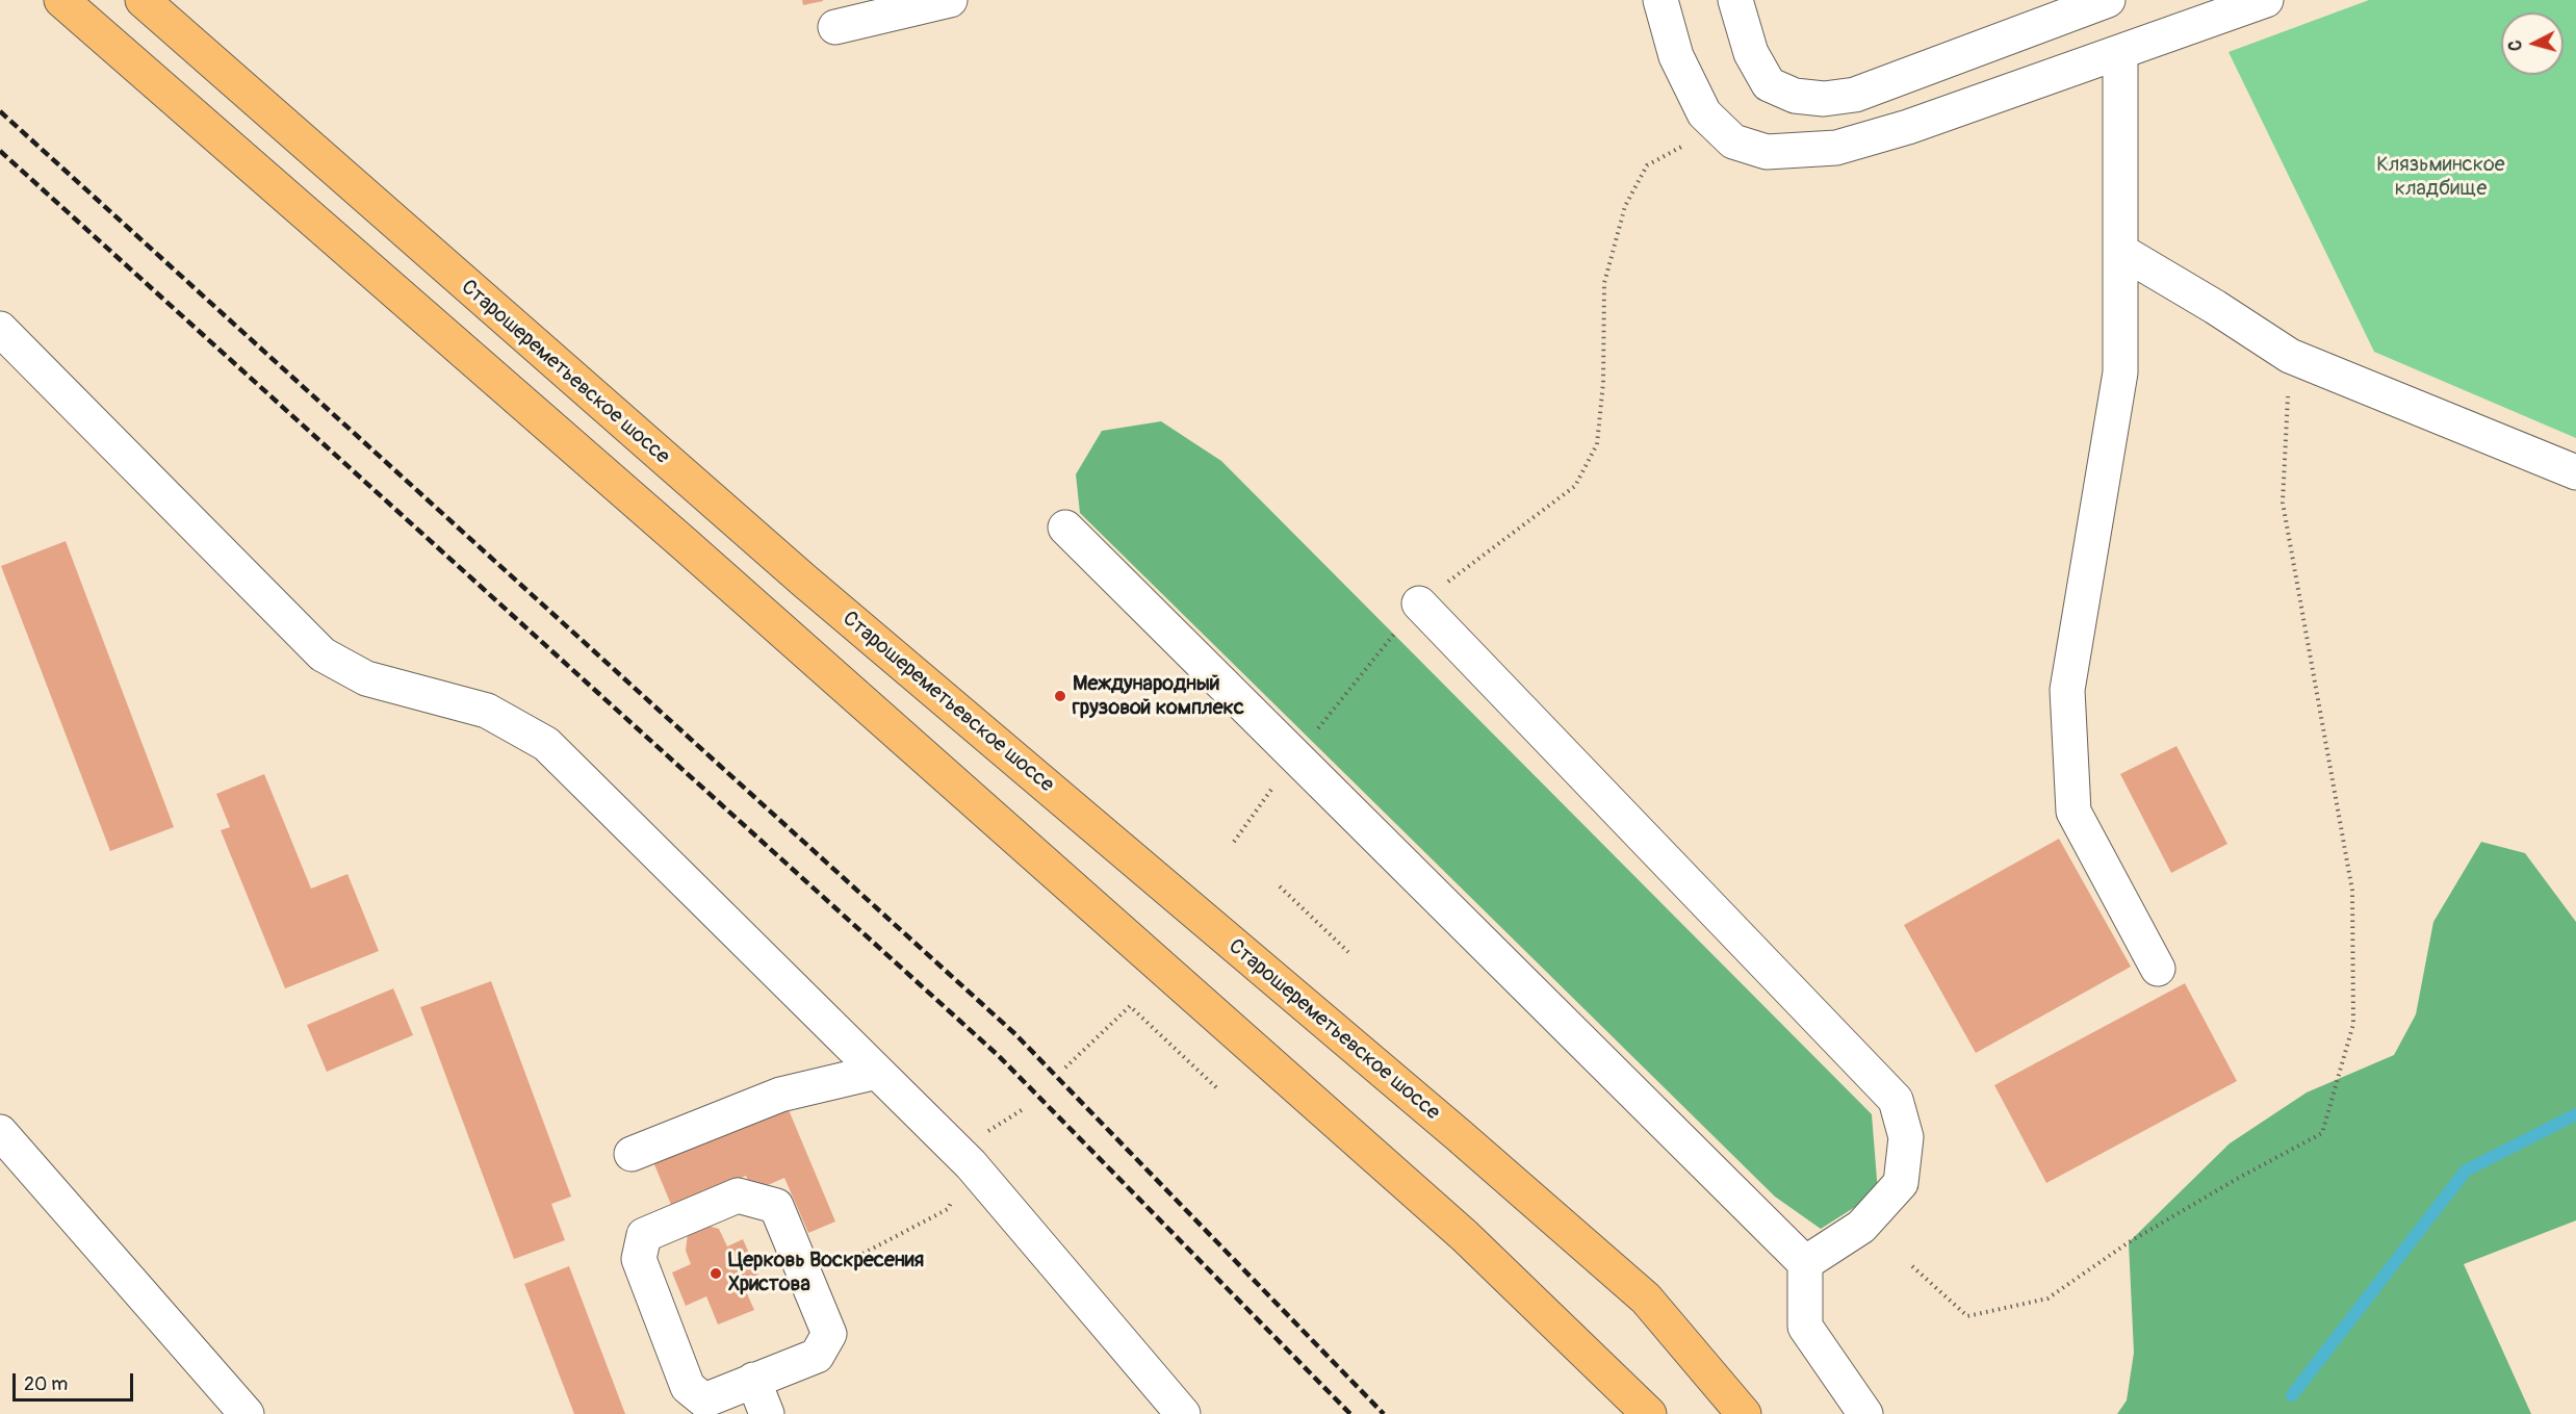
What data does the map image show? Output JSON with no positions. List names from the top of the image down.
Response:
{
  "streets": {
    "main road": ["Старошереметьевское шоссе"]
  },
  "parks": ["Клязьминское кладбище"],
  "places": ["Международный грузовой комплекс", "Церковь Воскресения Христова"],
  "scale_bar": "20 m",
  "north": "left"
}
